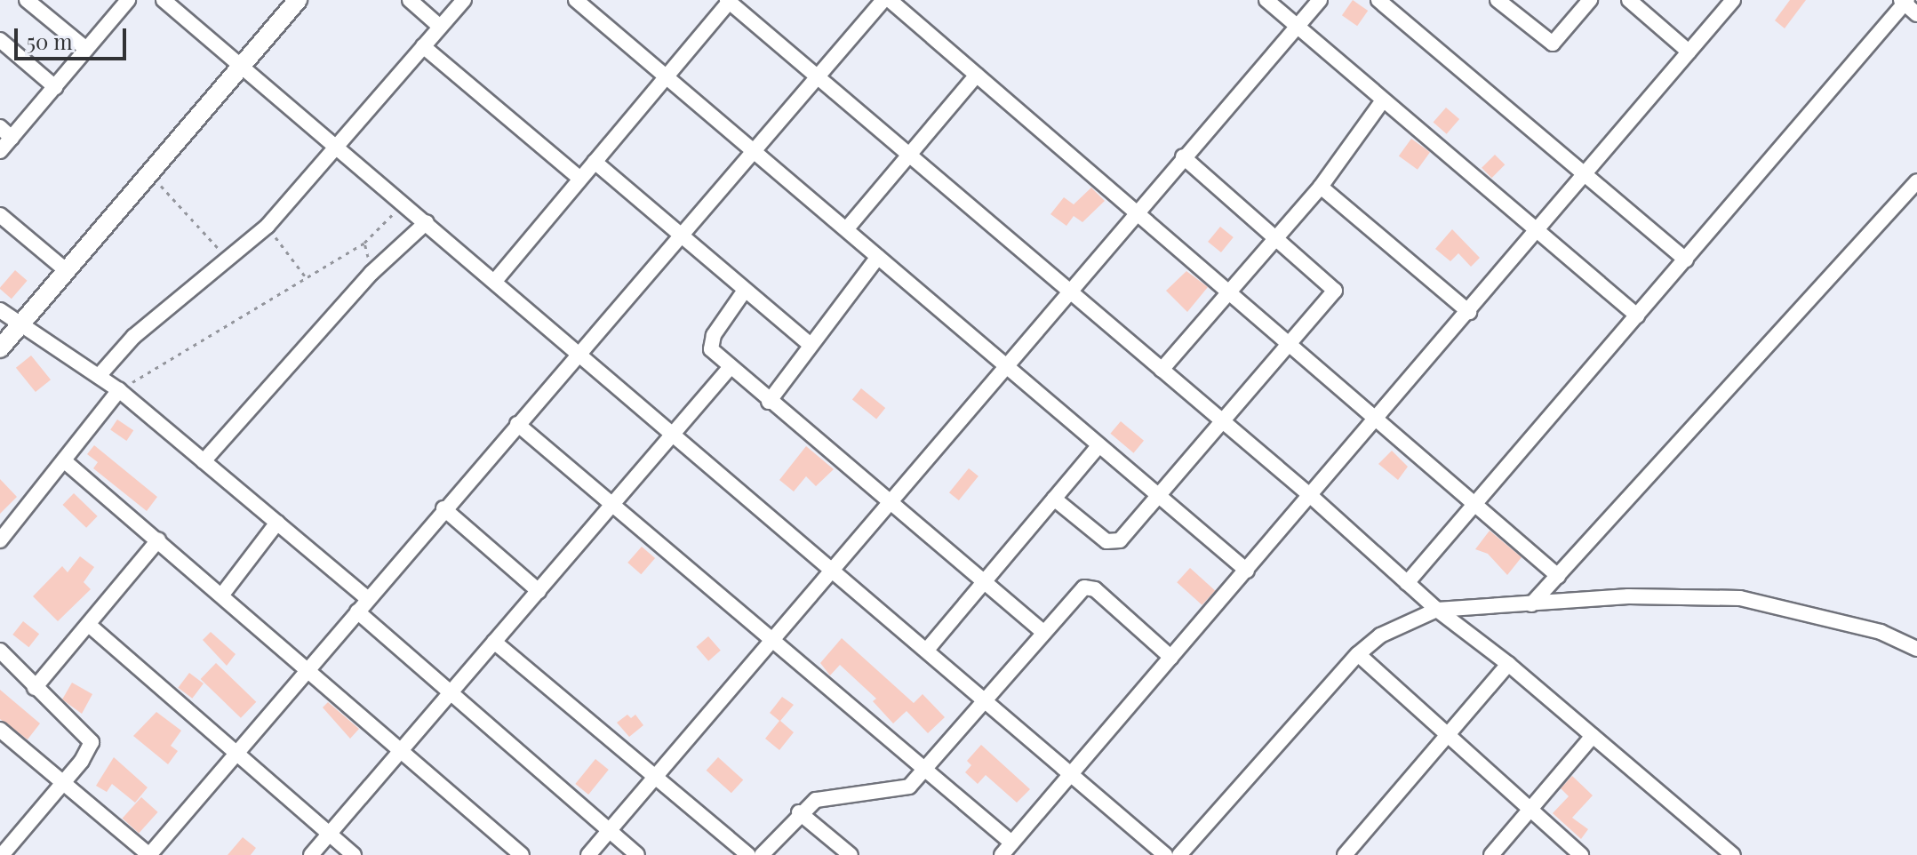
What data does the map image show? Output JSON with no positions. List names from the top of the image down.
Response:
{
  "scale_bar": "50 m"
}
